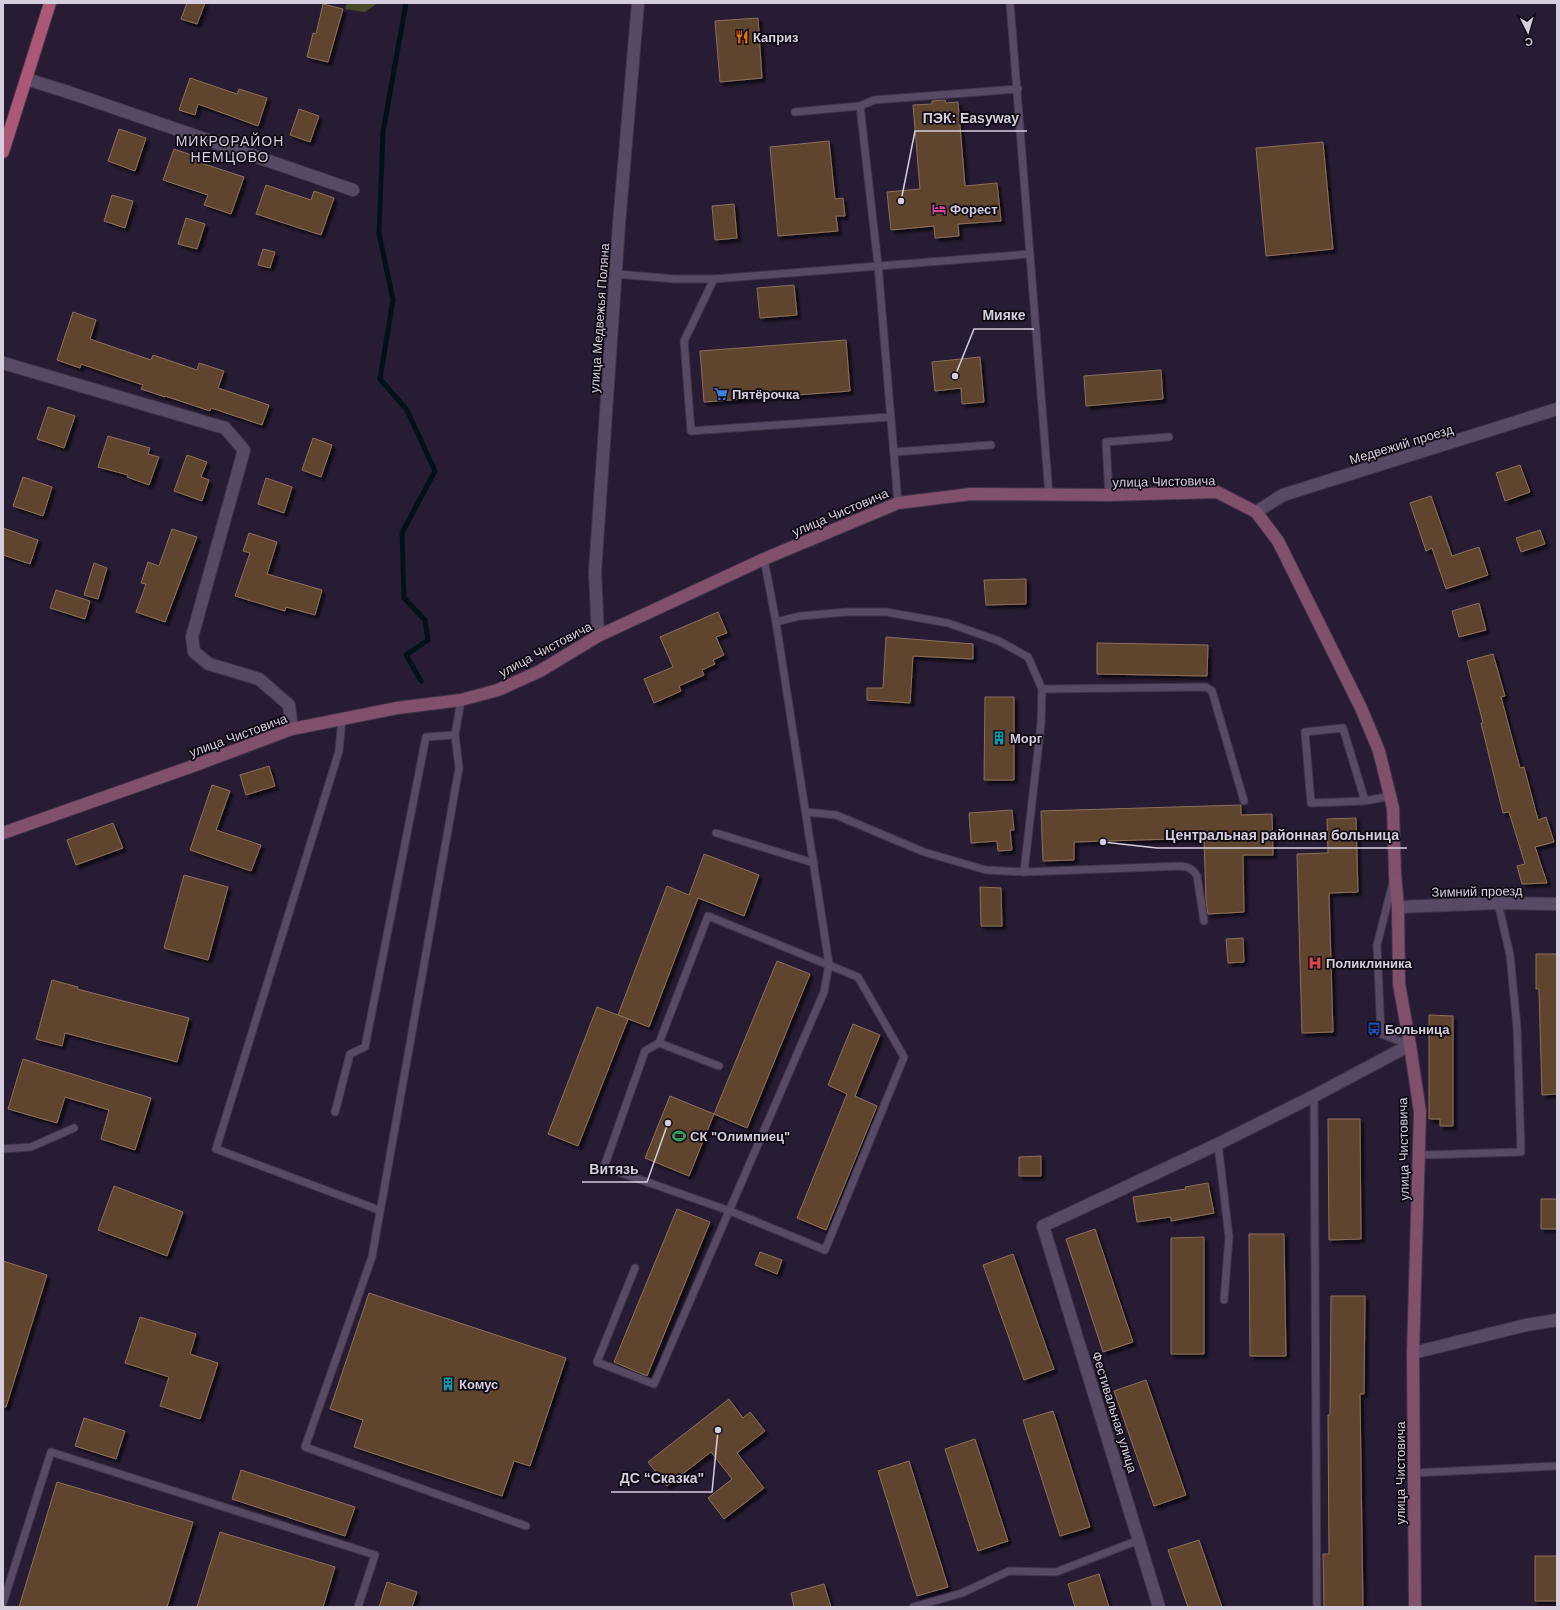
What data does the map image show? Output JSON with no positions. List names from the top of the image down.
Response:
{
  "streets": {
    "street": [
      "улица Медвежья Поляна",
      "Медвежий проезд",
      "улица Чистовича",
      "Зимний проезд",
      "Фестивальная улица"
    ]
  },
  "crossings": [
    ["улица Медвежья Поляна", "улица Чистовича"],
    ["Медвежий проезд", "улица Чистовича"],
    ["улица Чистовича", "Зимний проезд"]
  ],
  "districts": ["МИКРОРАЙОН НЕМЦОВО"],
  "places": {
    "restaurant": ["Каприз"],
    "other": [
      "ПЭК: Easyway",
      "Мияке",
      "Центральная районная больница",
      "Витязь",
      "ДС “Сказка\""
    ],
    "hotel": ["Форест"],
    "supermarket": ["Пятёрочка"],
    "building": ["Морг", "Комус"],
    "hospital": ["Поликлиника"],
    "bus stop": ["Больница"],
    "sports": ["СК \"Олимпиец\""]
  },
  "north": "bottom"
}
